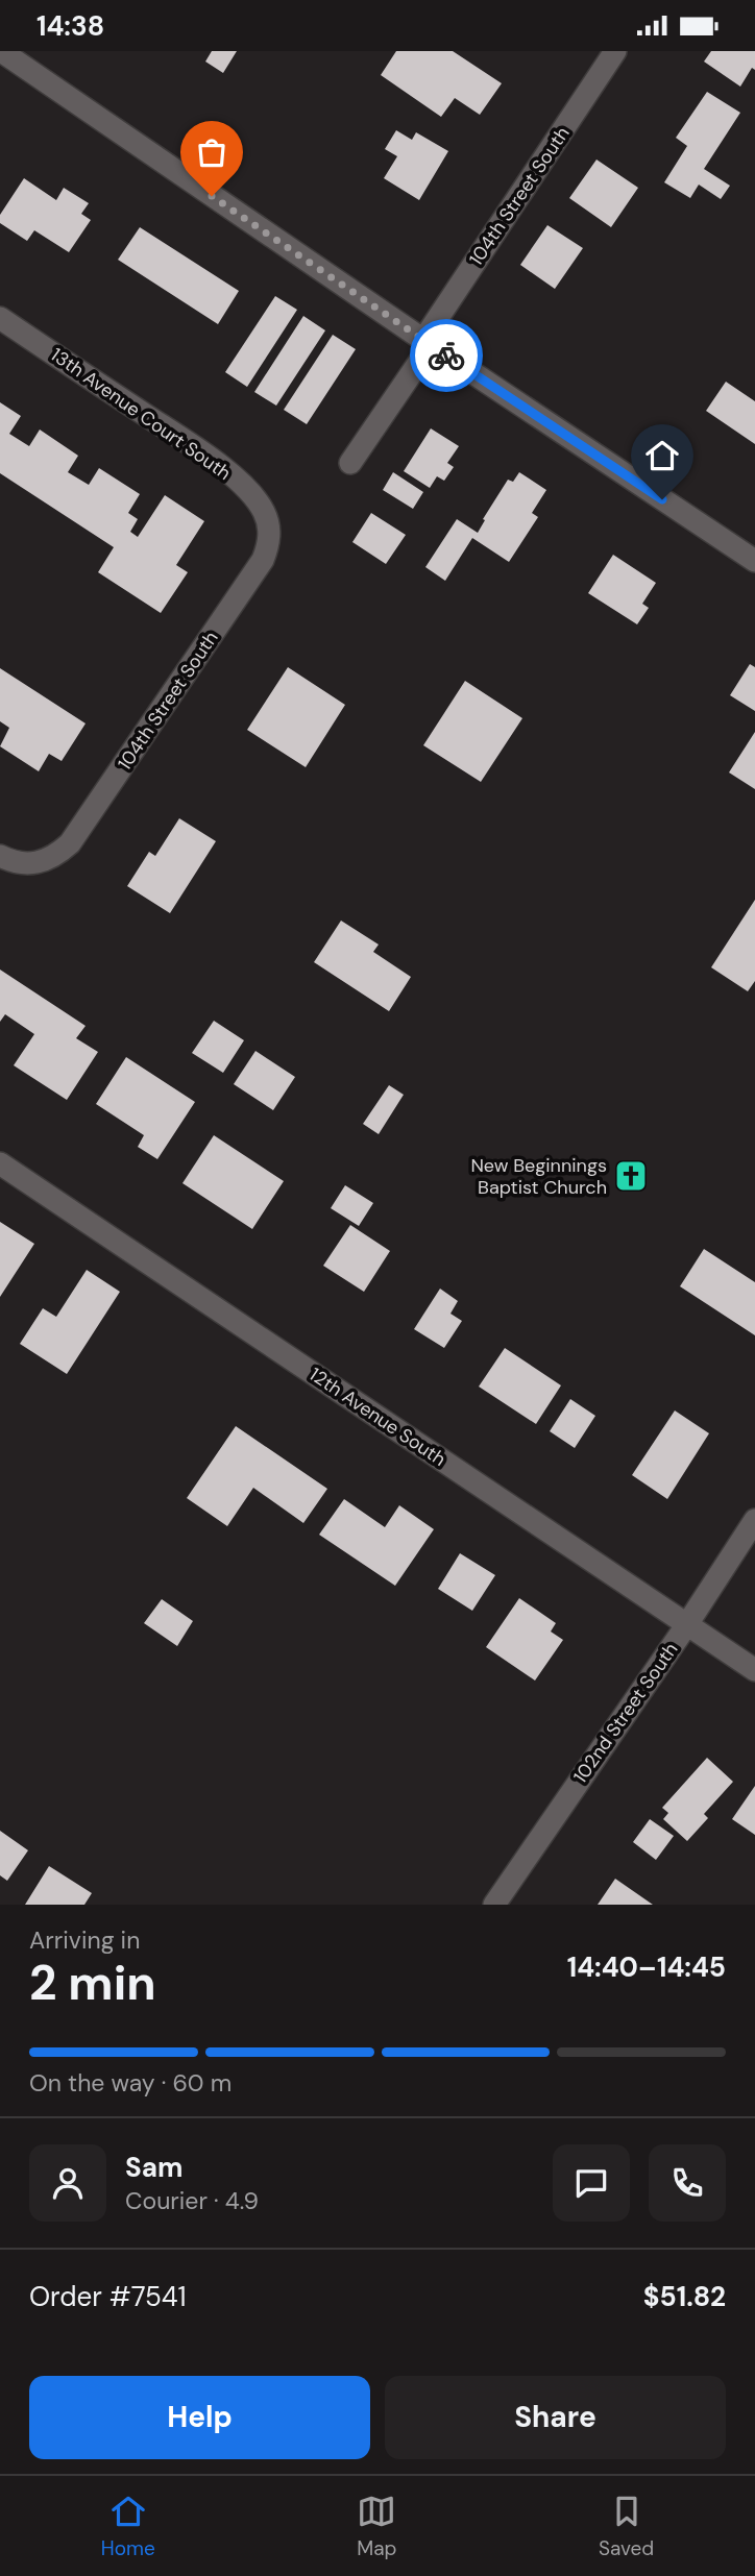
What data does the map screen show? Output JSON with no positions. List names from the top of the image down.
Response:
{
  "streets": {
    "street": [
      "104th Street South",
      "13th Avenue Court South",
      "12th Avenue South",
      "102nd Street South"
    ]
  },
  "crossings": [
    ["104th Street South", "13th Avenue Court South"],
    ["12th Avenue South", "102nd Street South"]
  ],
  "places": {
    "church": ["New Beginnings Baptist Church"]
  },
  "page": {
    "status": "14:38",
    "heading": ["2 min", "Arriving in", "14:40–14:45"],
    "panel": [
      "Sam",
      "Courier · 4.9",
      "Order #7541",
      "$51.82"
    ],
    "bar": "On the way · 60 m",
    "buttons": ["Help", "Share"],
    "tabs": ["Home", "Map", "Saved"]
  }
}
